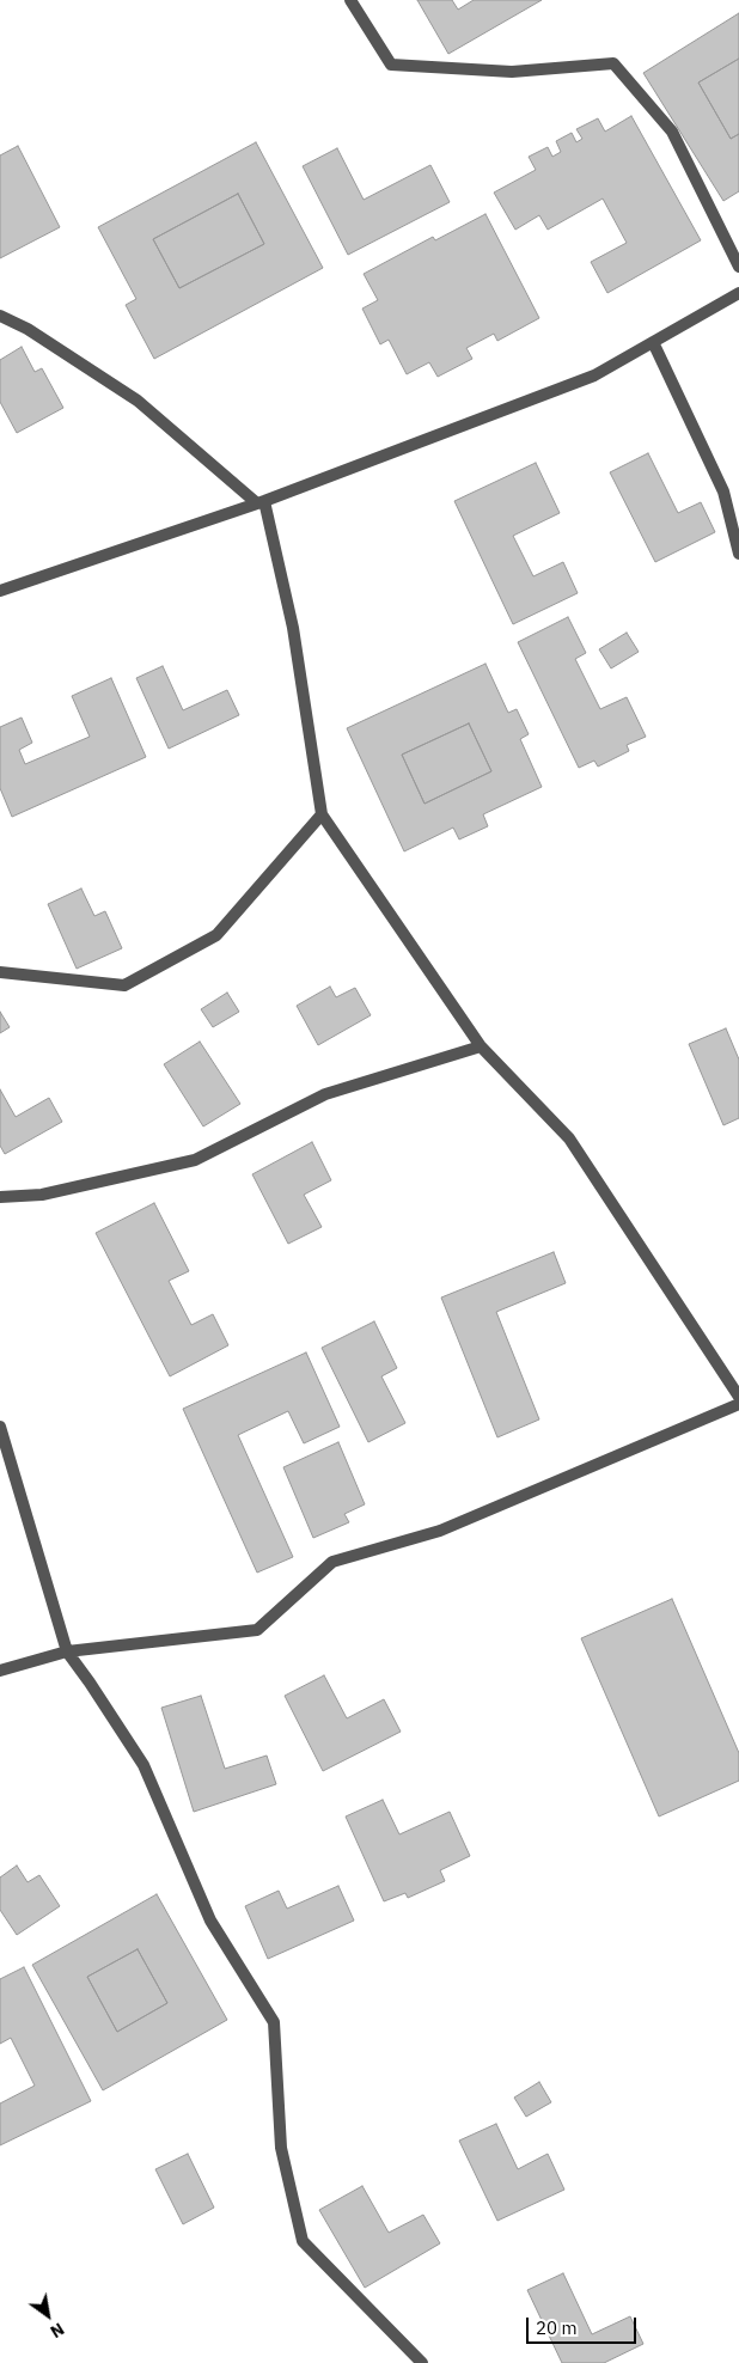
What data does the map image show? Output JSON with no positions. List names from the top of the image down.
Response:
{
  "scale_bar": "20 m",
  "north": "bottom right"
}
